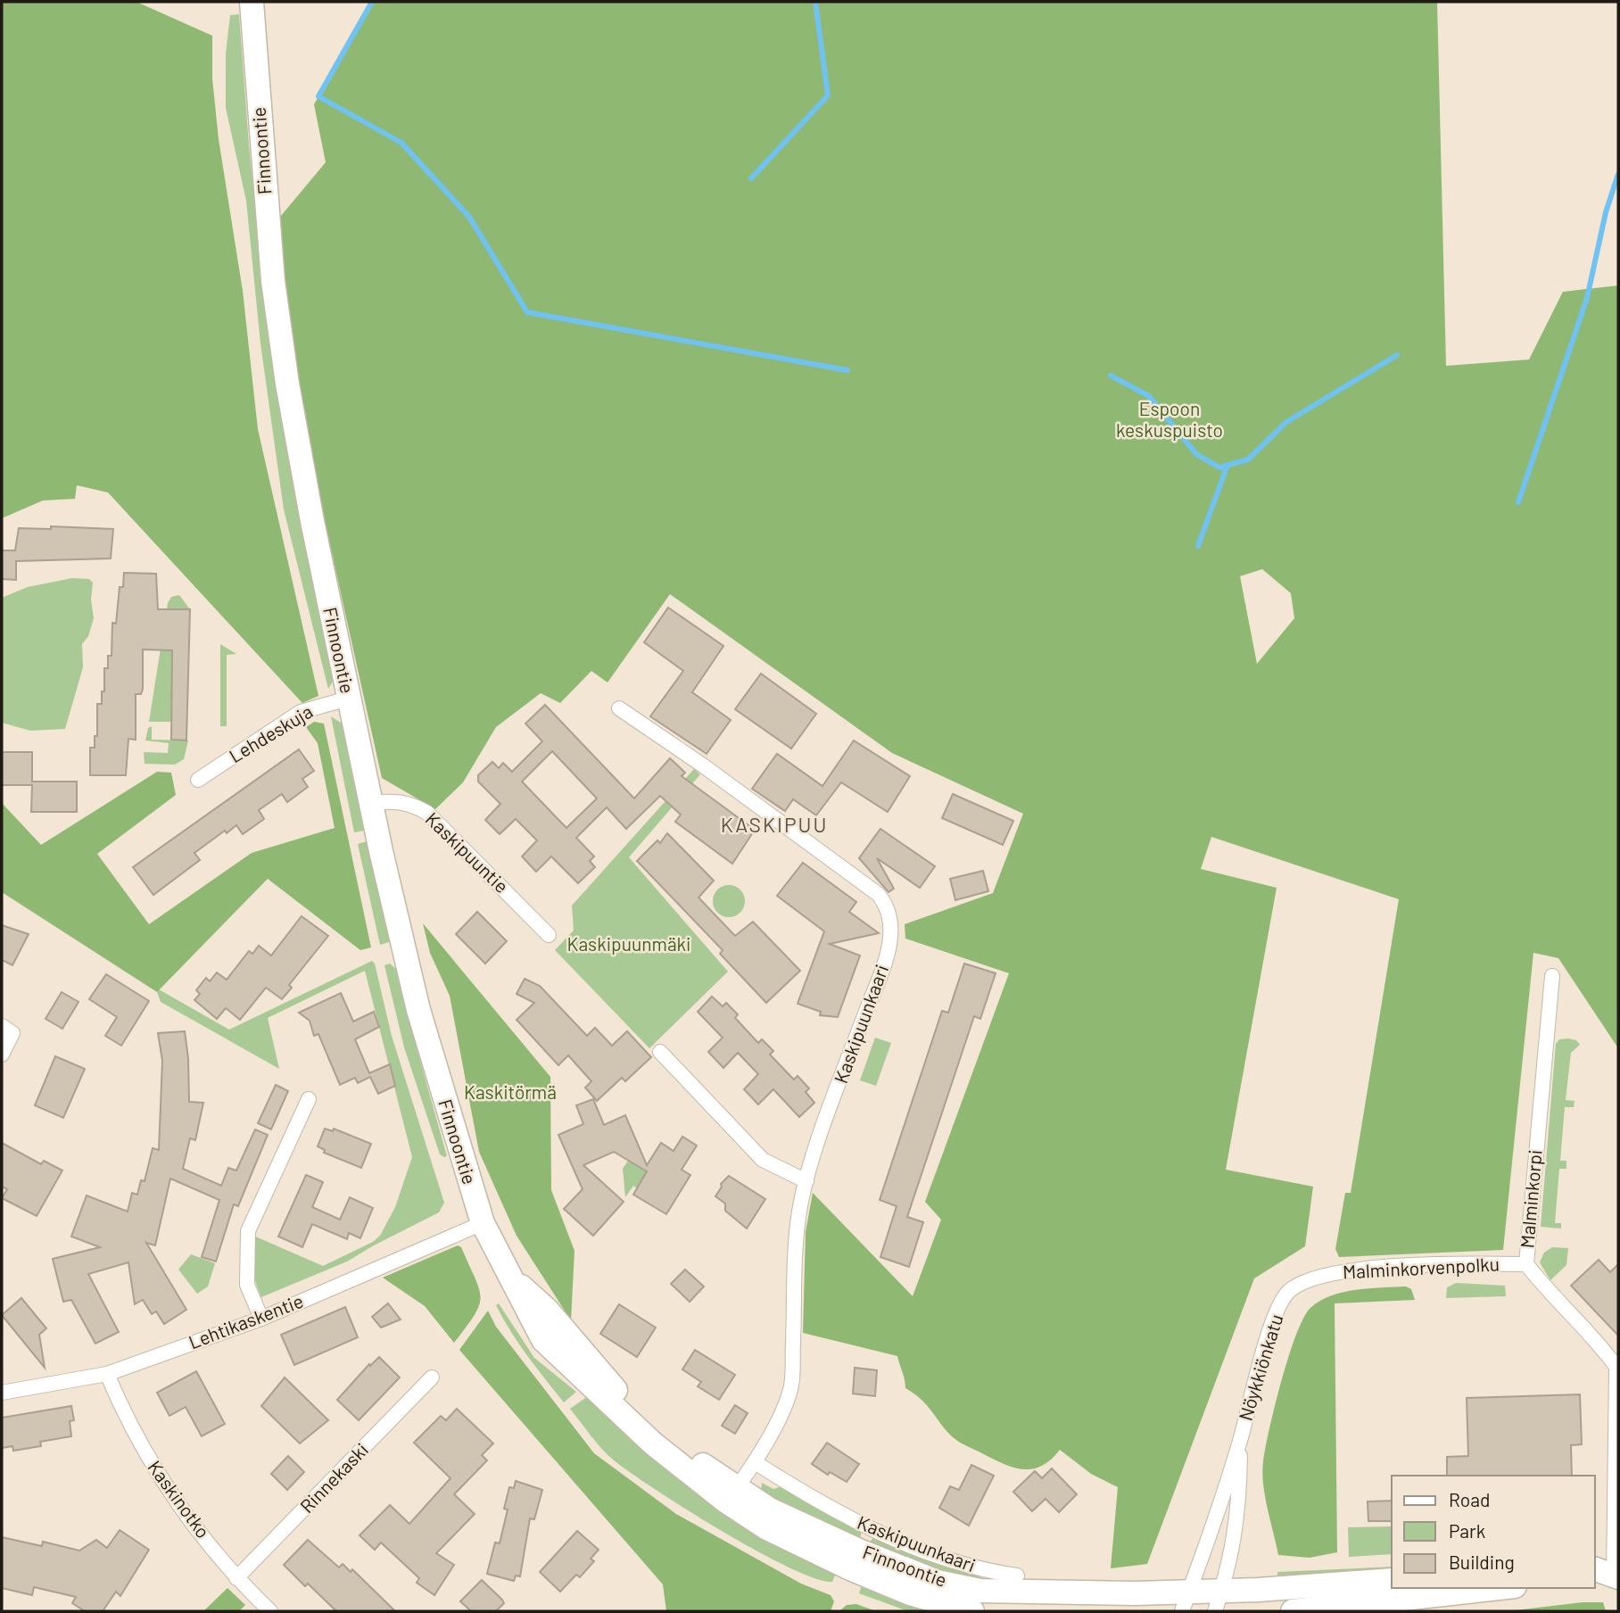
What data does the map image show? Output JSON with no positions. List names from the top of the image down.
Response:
{
  "streets": {
    "main road": ["Finnoontie"],
    "street": [
      "Lehdeskuja",
      "Kaskipuuntie",
      "Kaskipuunkaari",
      "Malminkorpi",
      "Malminkorvenpolku",
      "Lehtikaskentie",
      "Nöykkiönkatu",
      "Rinnekaski",
      "Kaskinotko"
    ]
  },
  "crossings": [
    ["Finnoontie", "Lehdeskuja"],
    ["Finnoontie", "Kaskipuuntie"],
    ["Finnoontie", "Kaskipuunkaari"],
    ["Finnoontie", "Lehtikaskentie"],
    ["Finnoontie", "Nöykkiönkatu"],
    ["Malminkorpi", "Malminkorvenpolku"],
    ["Malminkorvenpolku", "Nöykkiönkatu"],
    ["Lehtikaskentie", "Kaskinotko"],
    ["Rinnekaski", "Kaskinotko"]
  ],
  "districts": ["KASKIPUU"],
  "parks": ["Espoon keskuspuisto", "Kaskipuunmäki", "Kaskitörmä"],
  "legend": ["Road", "Park", "Building"]
}
